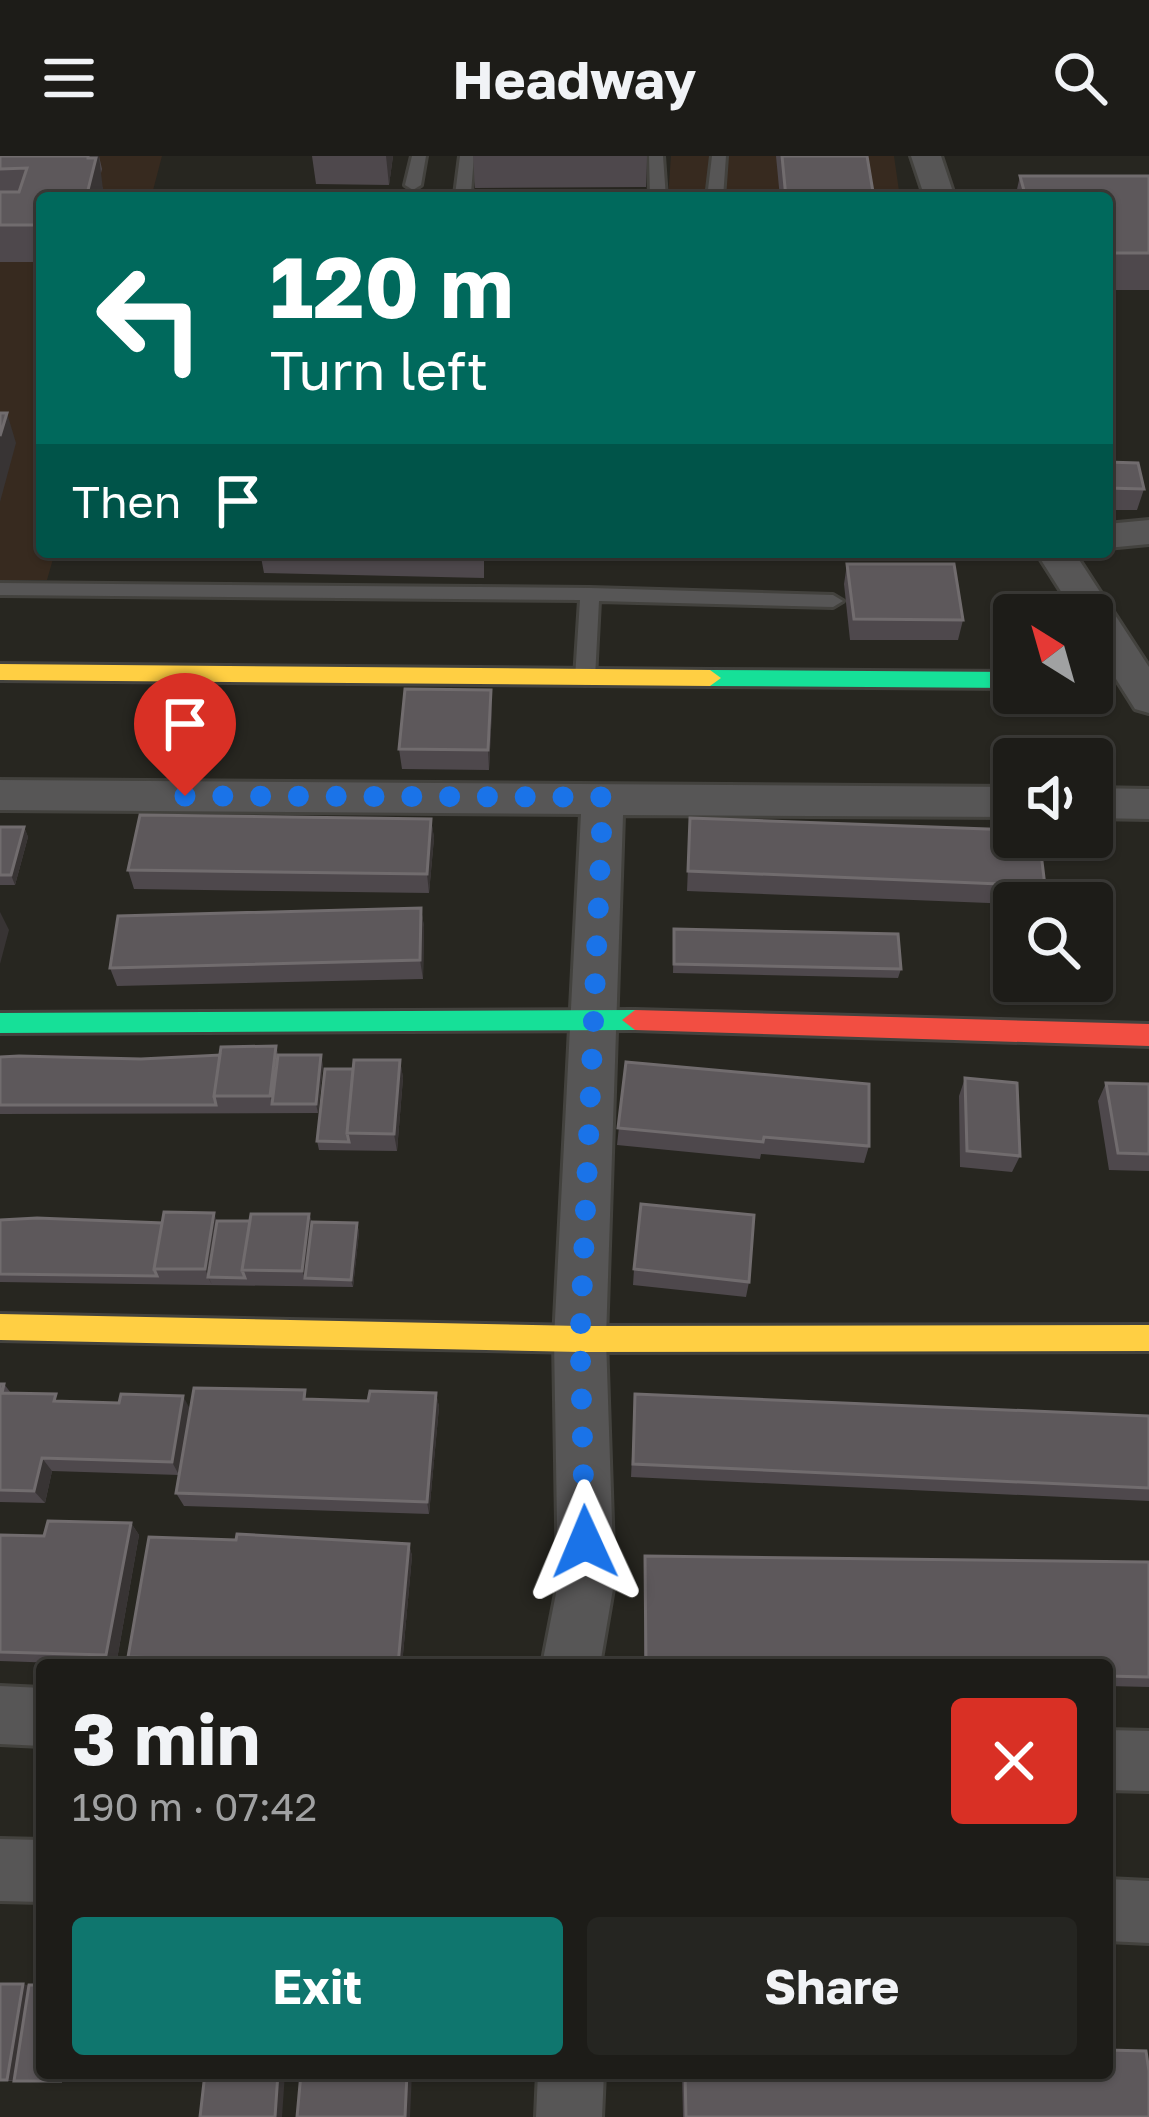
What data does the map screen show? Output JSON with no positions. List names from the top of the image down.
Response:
{
  "north": "top left",
  "page": {
    "header": "Headway",
    "turn": ["120 m", "Turn left"],
    "then": "Then",
    "heading": ["3 min", "190 m · 07:42"],
    "buttons": ["Exit", "Share"]
  }
}
